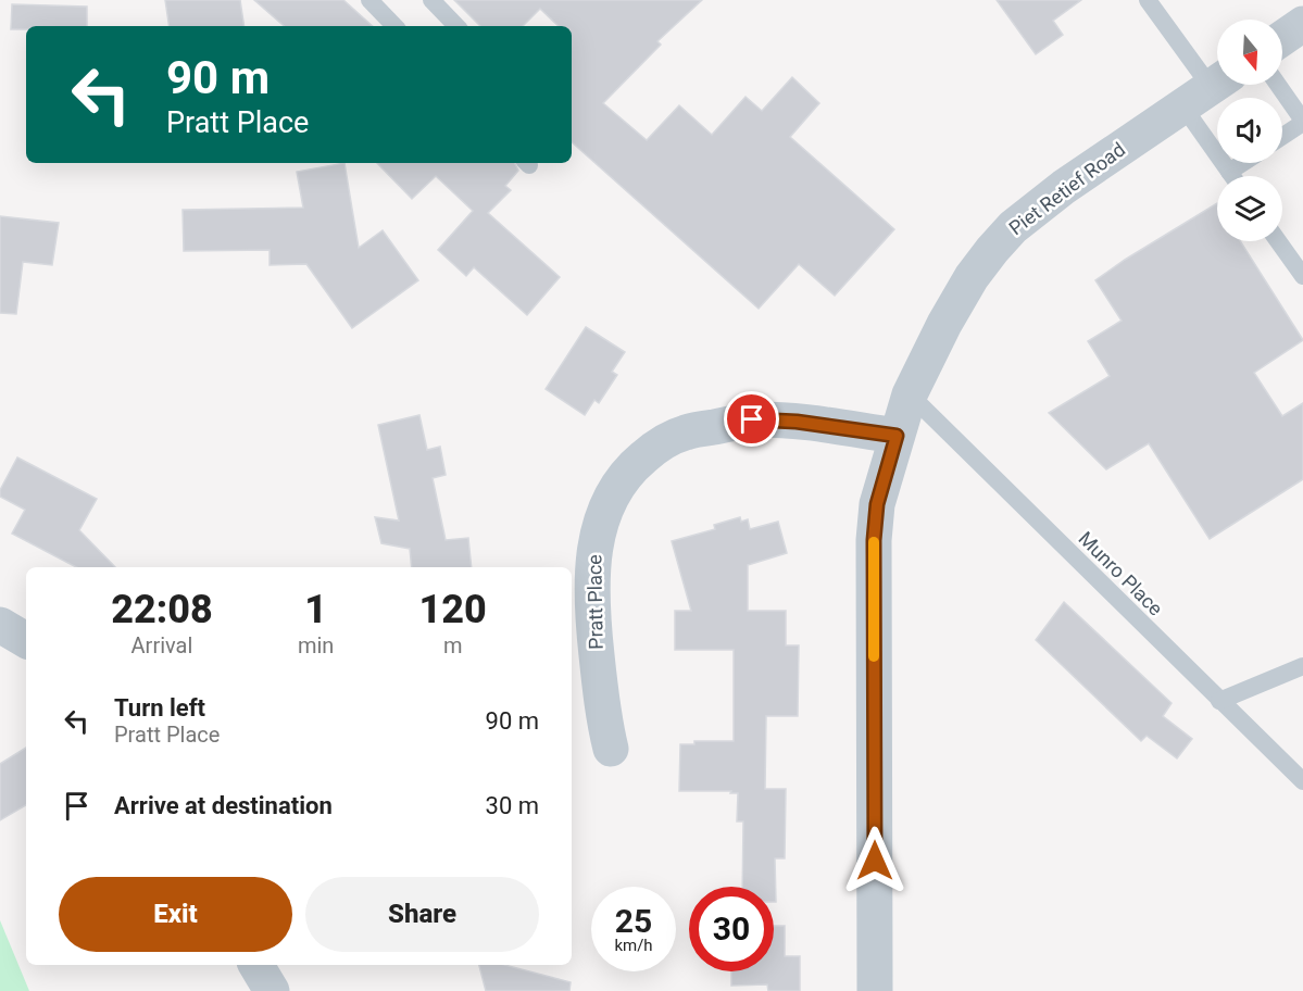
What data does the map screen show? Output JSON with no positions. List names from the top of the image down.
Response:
{
  "streets": {
    "street": ["Piet Retief Road", "Pratt Place"],
    "lane": ["Munro Place"]
  },
  "crossings": [
    ["Piet Retief Road", "Munro Place"],
    ["Piet Retief Road", "Pratt Place"]
  ],
  "north": "bottom",
  "page": {
    "turn": ["90 m", "Pratt Place"],
    "eta": [
      "22:08",
      "Arrival",
      "1",
      "min",
      "120",
      "m"
    ],
    "list": [
      {
        "name": "Turn left",
        "note": "Pratt Place",
        "value": "90 m"
      },
      {
        "name": "Arrive at destination",
        "value": "30 m"
      }
    ],
    "buttons": ["Exit", "Share"],
    "speed": "25 km/h",
    "limit": "30"
  }
}
